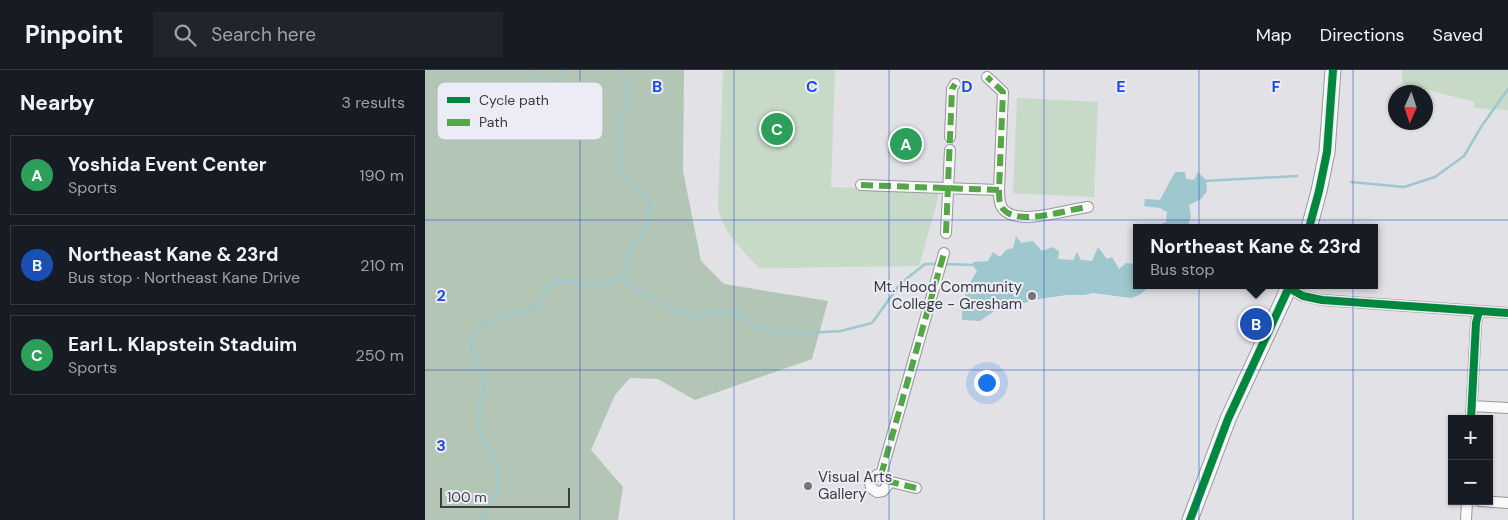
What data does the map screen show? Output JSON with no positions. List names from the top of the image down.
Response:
{
  "places": ["Mt. Hood Community College - Gresham", "Visual Arts Gallery"],
  "legend": ["Cycle path", "Path"],
  "scale_bar": "100 m",
  "north": "bottom",
  "page": {
    "header": "Pinpoint",
    "search": "Search here",
    "nav": ["Map", "Directions", "Saved"],
    "heading": ["Nearby", "3 results"],
    "pins": ["C", "A", "B"],
    "list": [
      {
        "mark": "A",
        "name": "Yoshida Event Center",
        "note": "Sports",
        "value": "190 m"
      },
      {
        "mark": "B",
        "name": "Northeast Kane & 23rd",
        "note": "Bus stop · Northeast Kane Drive",
        "value": "210 m"
      },
      {
        "mark": "C",
        "name": "Earl L. Klapstein Staduim",
        "note": "Sports",
        "value": "250 m"
      }
    ],
    "popup": ["Northeast Kane & 23rd", "Bus stop"],
    "map_buttons": ["+", "−"],
    "scale": "100 m"
  },
  "grid": {
    "columns": [
      "B",
      "C",
      "D",
      "E",
      "F"
    ],
    "rows": ["2", "3"]
  }
}
